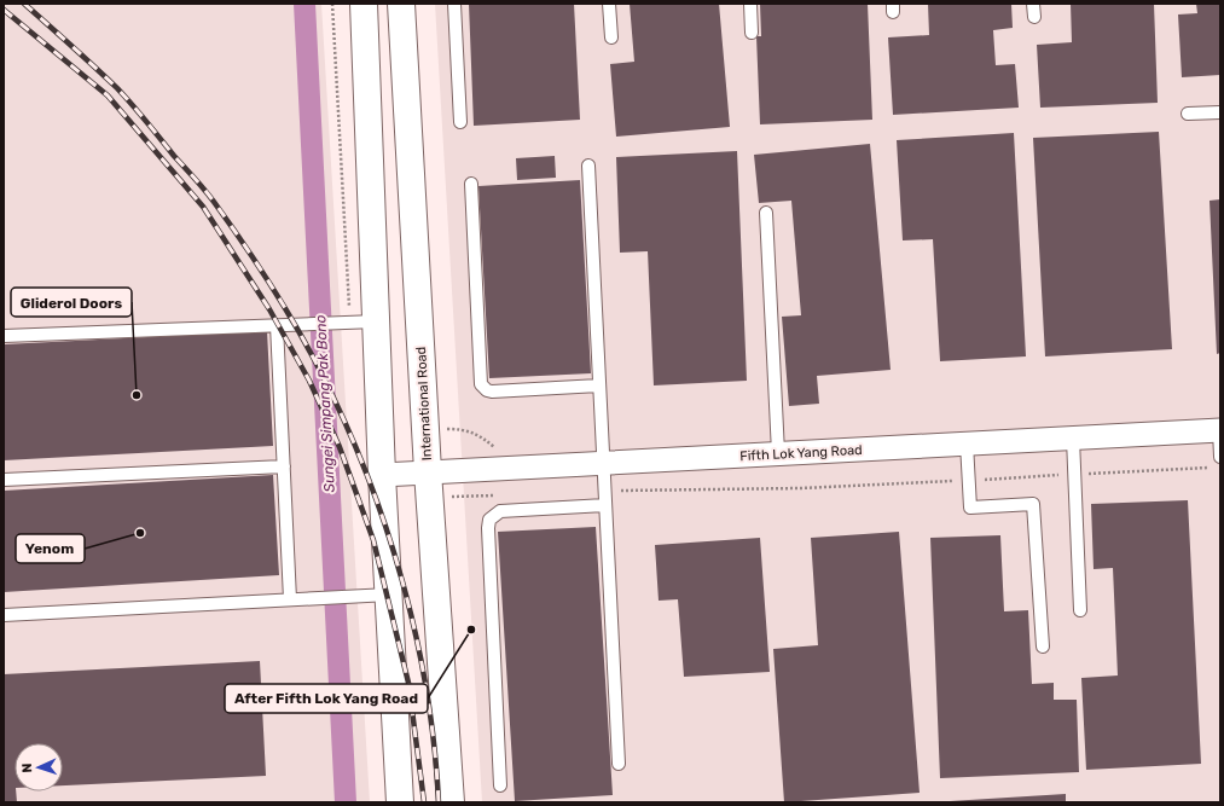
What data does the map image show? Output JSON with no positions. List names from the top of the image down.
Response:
{
  "streets": {
    "main road": ["International Road"],
    "street": ["Fifth Lok Yang Road"]
  },
  "crossings": [
    ["International Road", "Fifth Lok Yang Road"]
  ],
  "water": ["Sungei Simpang Pak Bono"],
  "places": ["Gliderol Doors", "Yenom", "After Fifth Lok Yang Road"],
  "north": "left"
}
